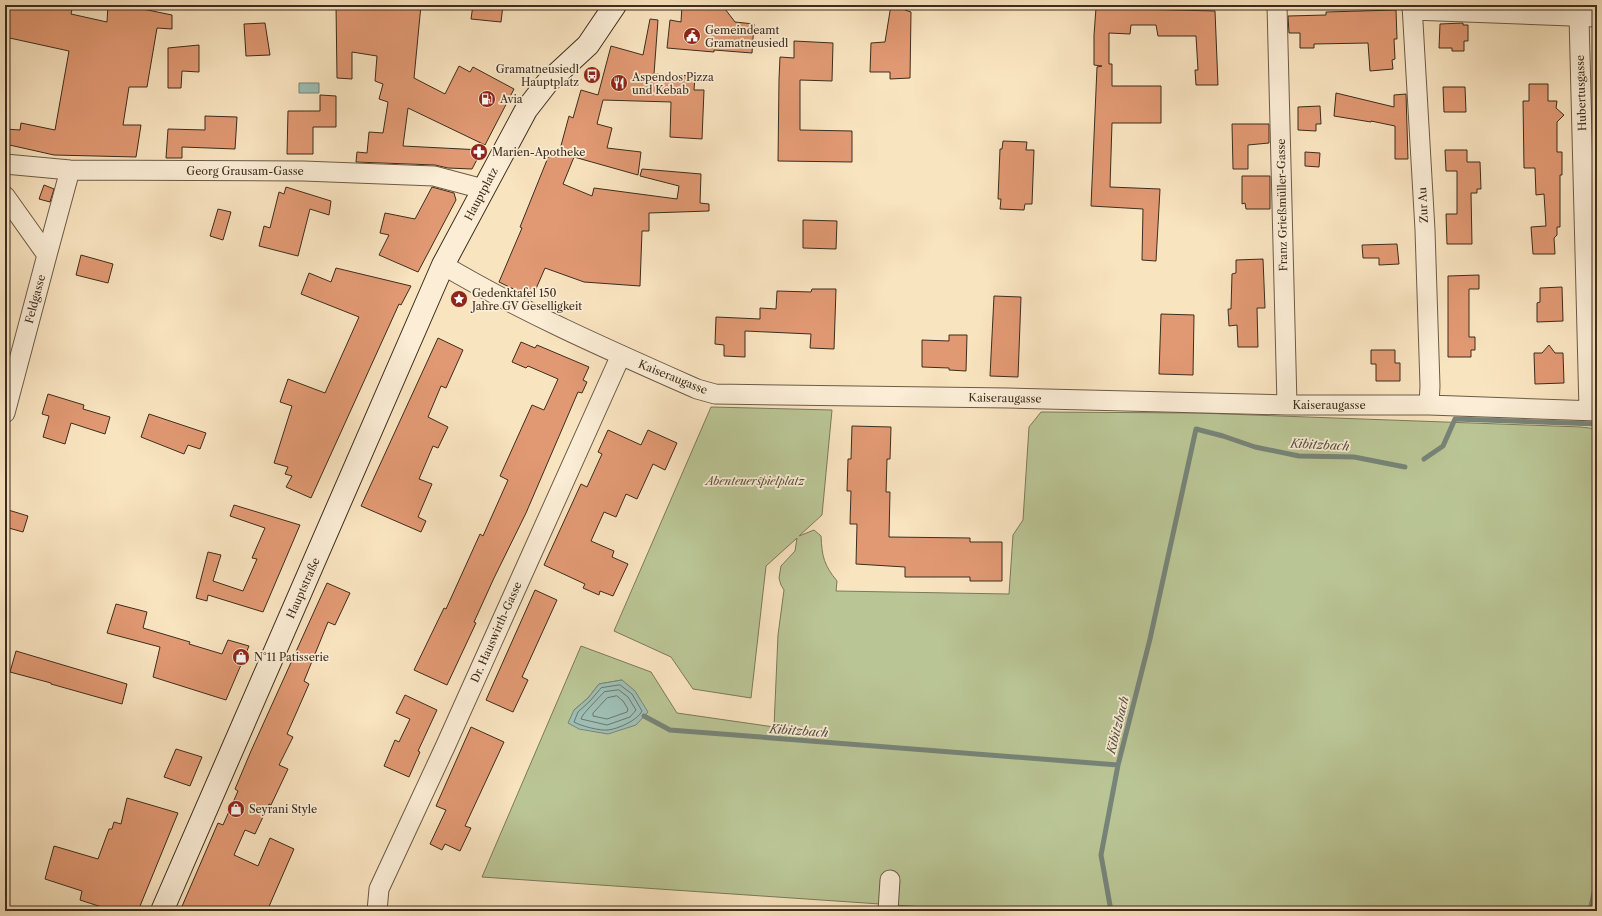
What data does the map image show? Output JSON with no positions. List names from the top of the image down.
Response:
{
  "streets": {
    "main road": ["Hauptplatz", "Hauptstraße"],
    "street": [
      "Hubertusgasse",
      "Georg Grausam-Gasse",
      "Franz Grießmüller-Gasse",
      "Zur Au",
      "Feldgasse",
      "Kaiseraugasse",
      "Dr. Hauswirth-Gasse"
    ]
  },
  "crossings": [
    ["Hubertusgasse", "Kaiseraugasse"],
    ["Georg Grausam-Gasse", "Hauptplatz"],
    ["Georg Grausam-Gasse", "Feldgasse"],
    ["Hauptplatz", "Kaiseraugasse"],
    ["Hauptplatz", "Hauptstraße"],
    ["Franz Grießmüller-Gasse", "Kaiseraugasse"],
    ["Zur Au", "Kaiseraugasse"],
    ["Kaiseraugasse", "Hauptstraße"],
    ["Kaiseraugasse", "Dr. Hauswirth-Gasse"]
  ],
  "water": ["Kibitzbach"],
  "parks": ["Abenteuerspielplatz"],
  "places": {
    "public building": ["Gemeindeamt Gramatneusiedl"],
    "bus stop": ["Gramatneusiedl Hauptplatz"],
    "restaurant": ["Aspendos Pizza und Kebab"],
    "fuel station": ["Avia"],
    "pharmacy": ["Marien-Apotheke"],
    "place": ["Gedenktafel 150 Jahre GV Geselligkeit"],
    "shop": ["N°11 Patisserie", "Seyrani Style"]
  }
}
